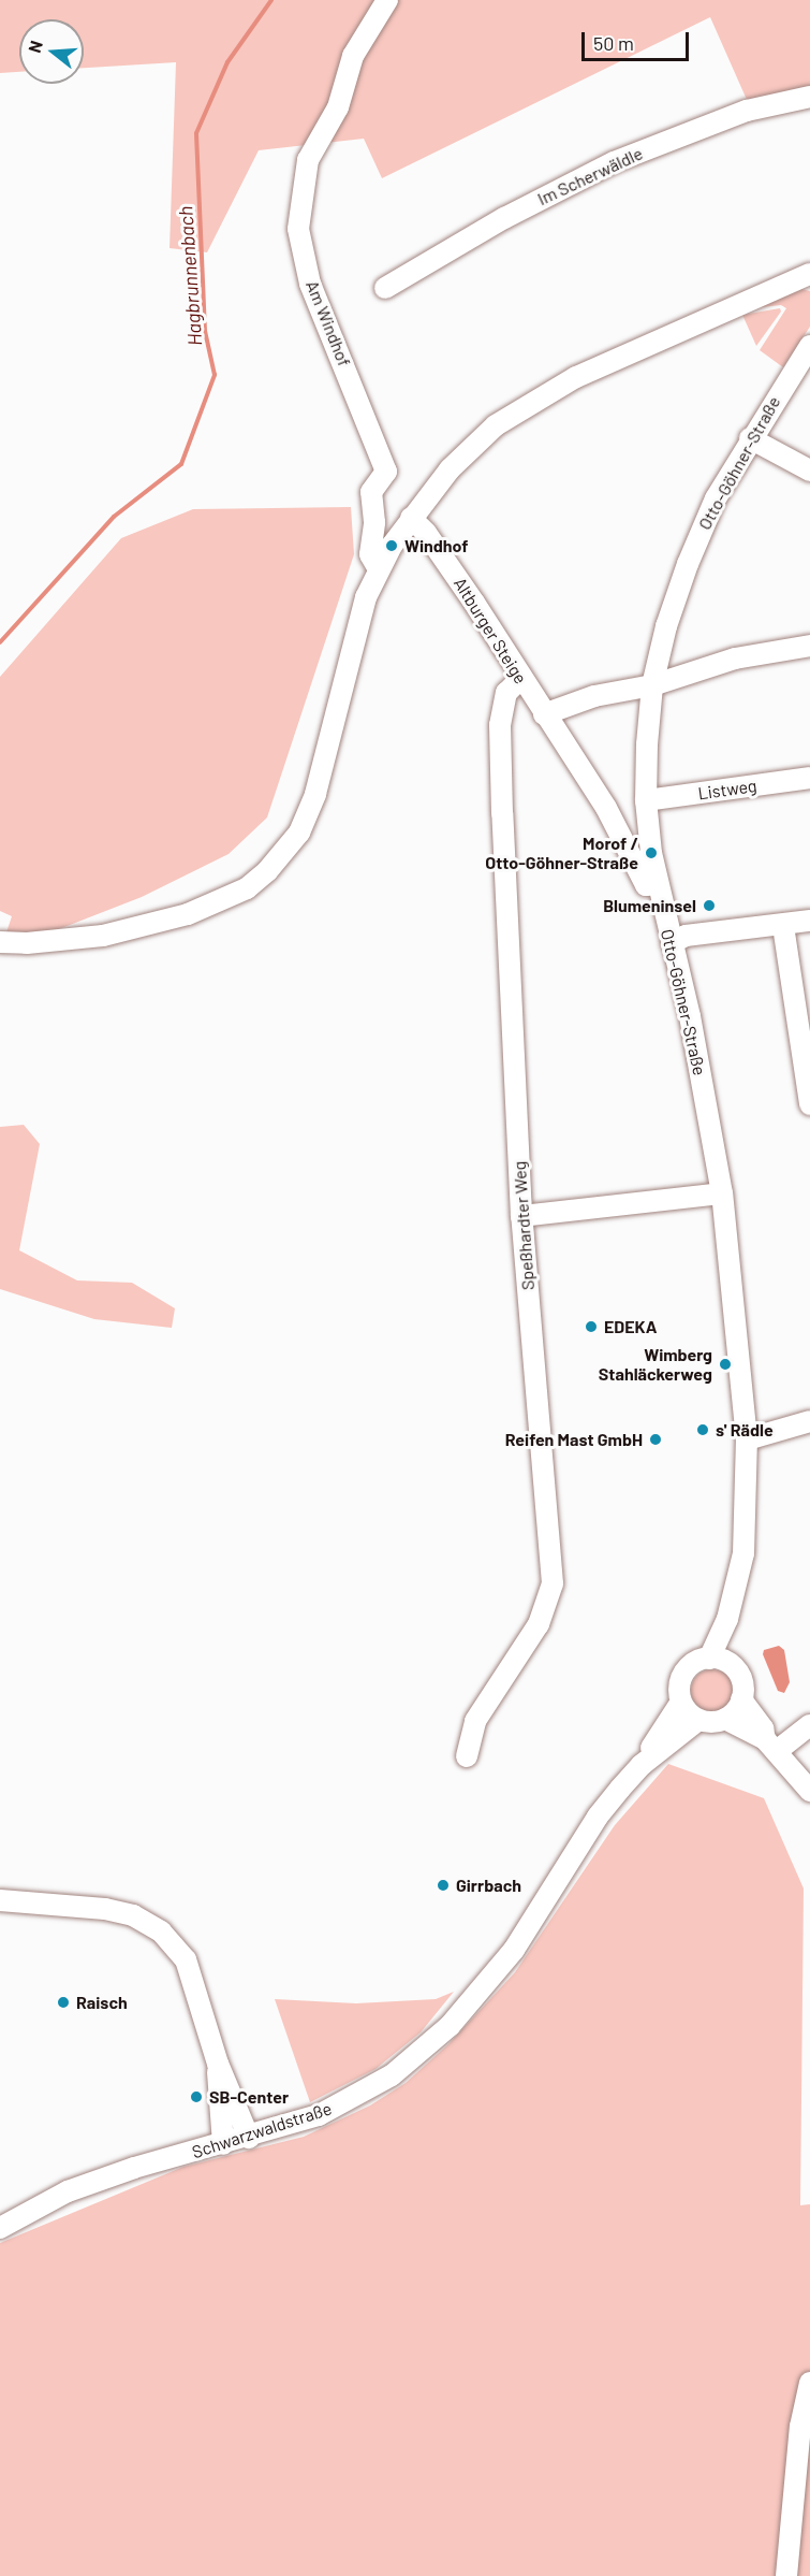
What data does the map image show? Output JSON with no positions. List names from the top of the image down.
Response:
{
  "streets": {
    "street": [
      "Im Scherwäldle",
      "Am Windhof",
      "Otto-Göhner-Straße",
      "Altburger Steige",
      "Listweg",
      "Speßhardter Weg",
      "Schwarzwaldstraße"
    ]
  },
  "crossings": [
    ["Otto-Göhner-Straße", "Altburger Steige"],
    ["Otto-Göhner-Straße", "Listweg"],
    ["Altburger Steige", "Speßhardter Weg"]
  ],
  "water": ["Hagbrunnenbach"],
  "places": [
    "Windhof",
    "Morof / Otto-Göhner-Straße",
    "Blumeninsel",
    "EDEKA",
    "Wimberg Stahläckerweg",
    "s' Rädle",
    "Reifen Mast GmbH",
    "Girrbach",
    "Raisch",
    "SB-Center"
  ],
  "scale_bar": "50 m",
  "north": "left"
}
